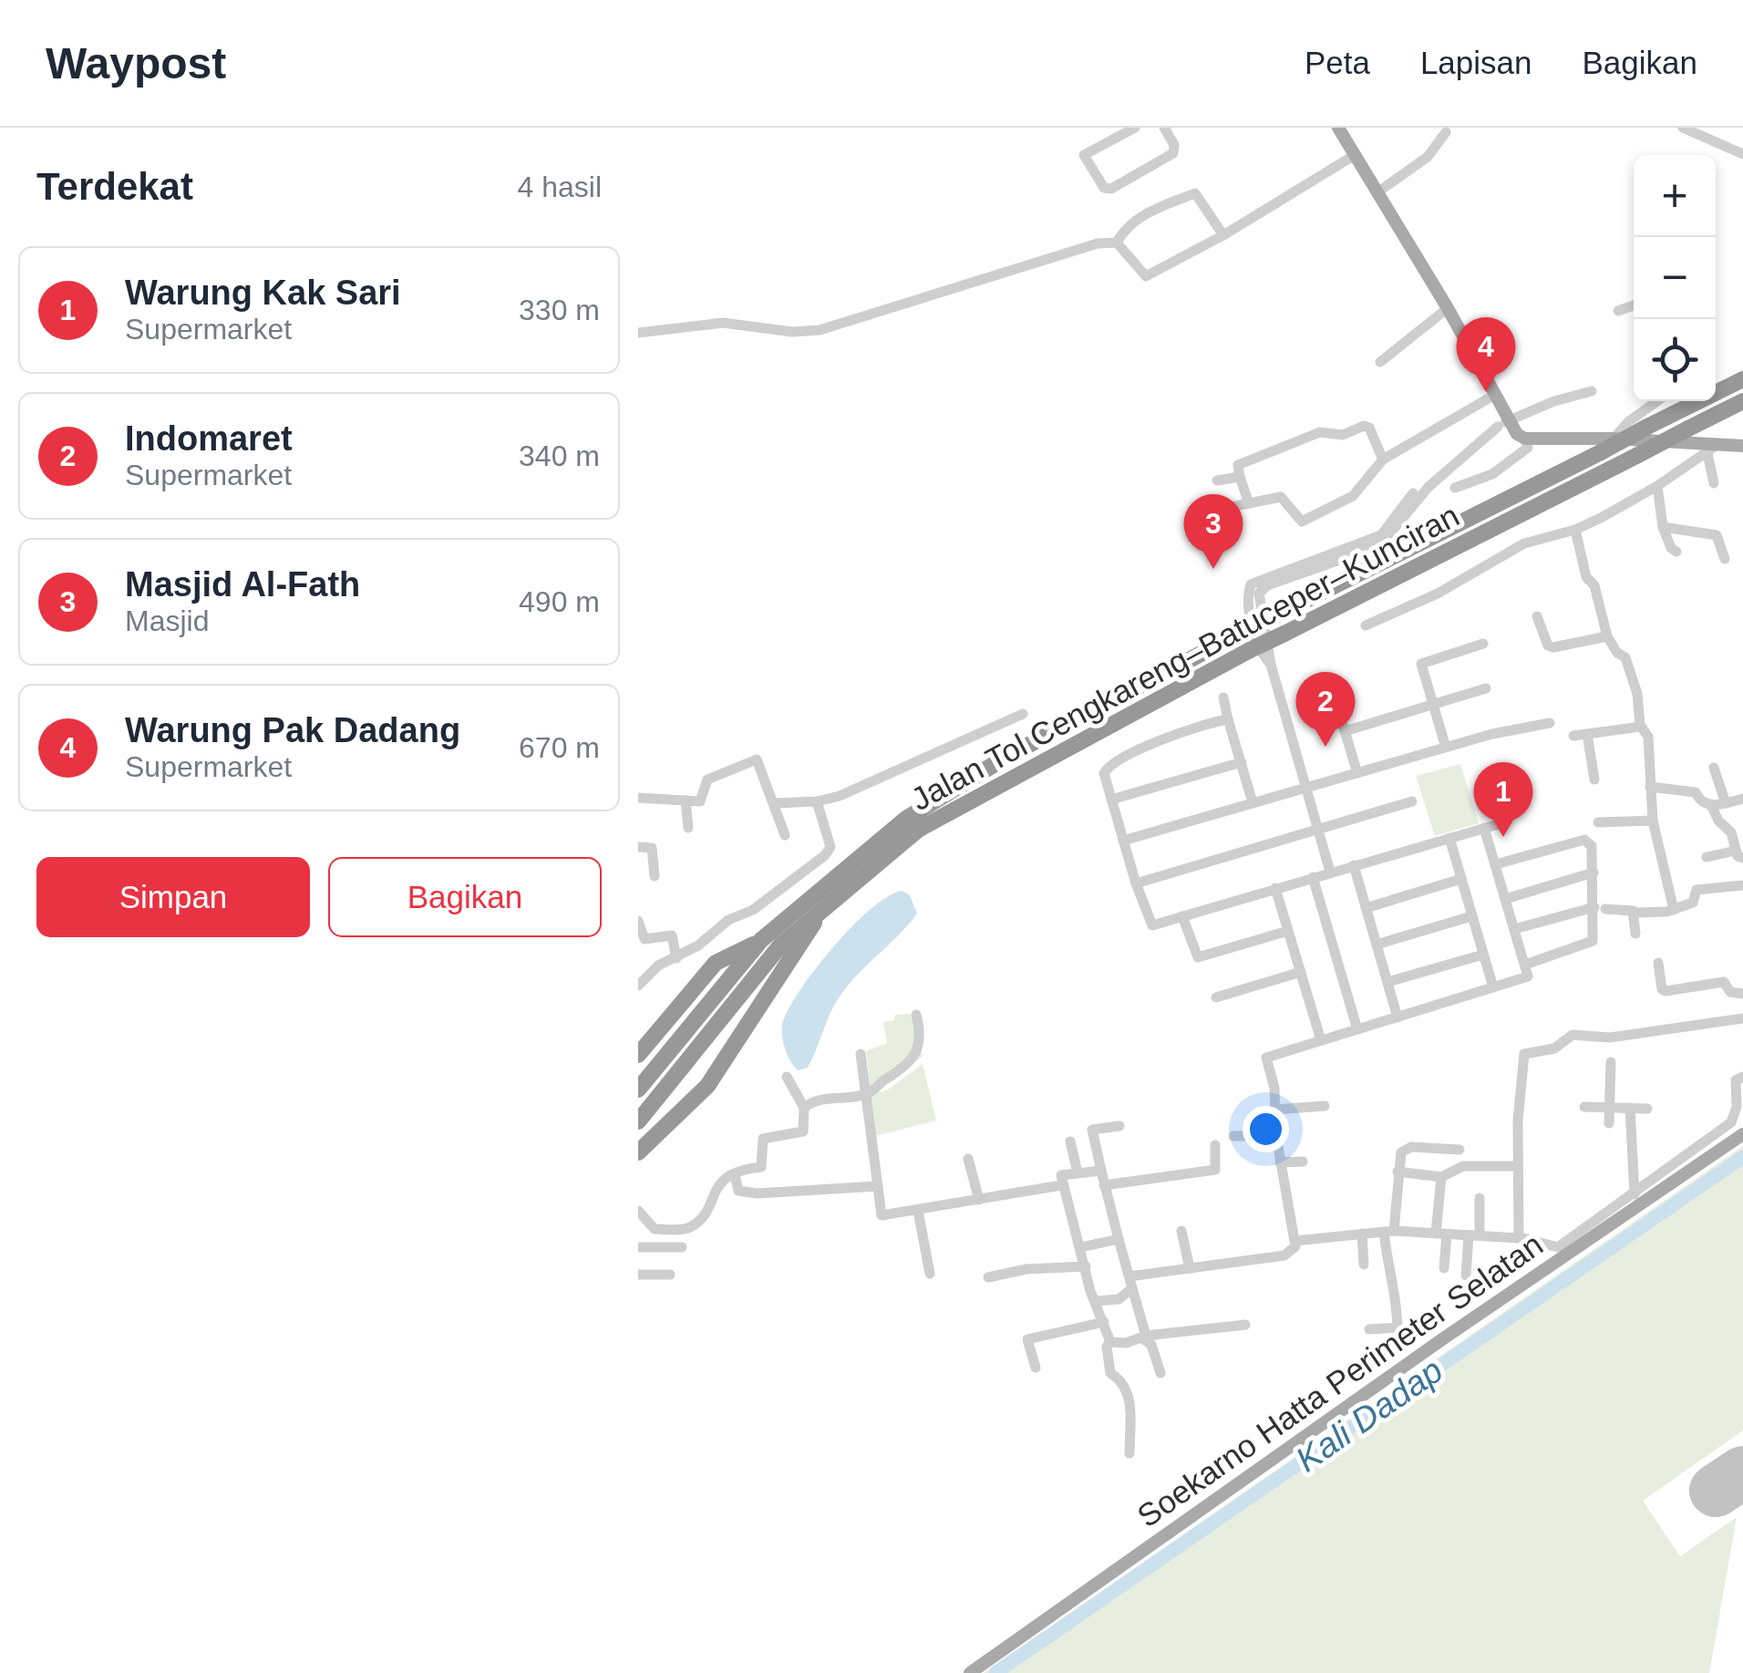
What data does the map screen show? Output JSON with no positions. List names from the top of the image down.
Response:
{
  "streets": {
    "highway": ["Jalan Tol Cengkareng–Batuceper–Kunciran"],
    "main road": ["Soekarno Hatta Perimeter Selatan"]
  },
  "water": ["Kali Dadap"],
  "page": {
    "header": "Waypost",
    "nav": ["Peta", "Lapisan", "Bagikan"],
    "heading": ["Terdekat", "4 hasil"],
    "map_buttons": ["+", "−"],
    "list": [
      {
        "mark": "1",
        "name": "Warung Kak Sari",
        "note": "Supermarket",
        "value": "330 m"
      },
      {
        "mark": "2",
        "name": "Indomaret",
        "note": "Supermarket",
        "value": "340 m"
      },
      {
        "mark": "3",
        "name": "Masjid Al-Fath",
        "note": "Masjid",
        "value": "490 m"
      },
      {
        "mark": "4",
        "name": "Warung Pak Dadang",
        "note": "Supermarket",
        "value": "670 m"
      }
    ],
    "pins": [
      "4",
      "3",
      "2",
      "1"
    ],
    "buttons": ["Simpan", "Bagikan"]
  }
}
